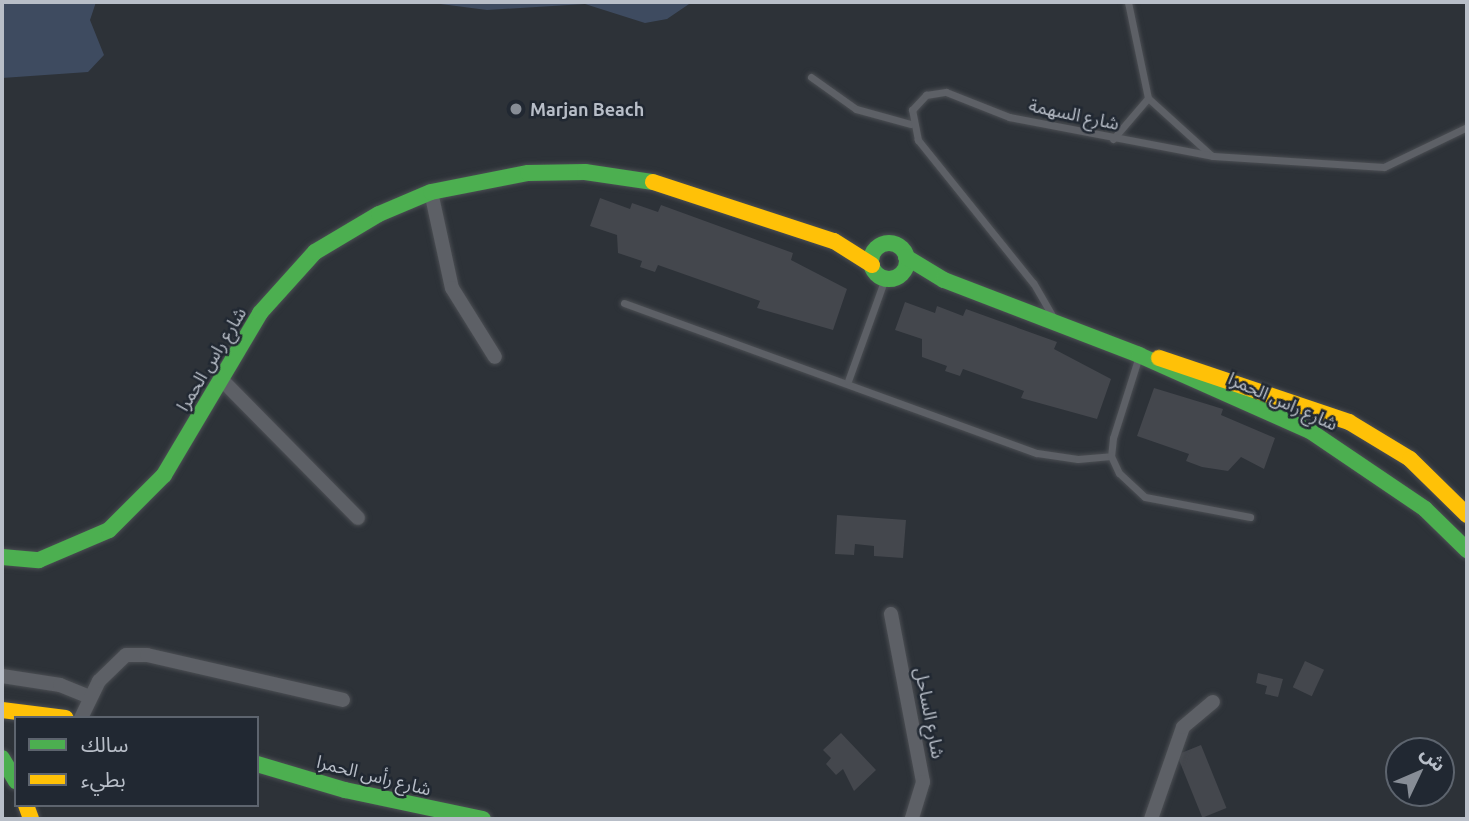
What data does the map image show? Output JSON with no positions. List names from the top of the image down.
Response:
{
  "streets": {
    "street": ["شارع راس الحمرا", "شارع الساحل", "شارع رأس الحمرا"],
    "lane": ["شارع السهمة"]
  },
  "places": ["Marjan Beach"],
  "legend": ["سالك", "بطيء"],
  "north": "top right"
}
